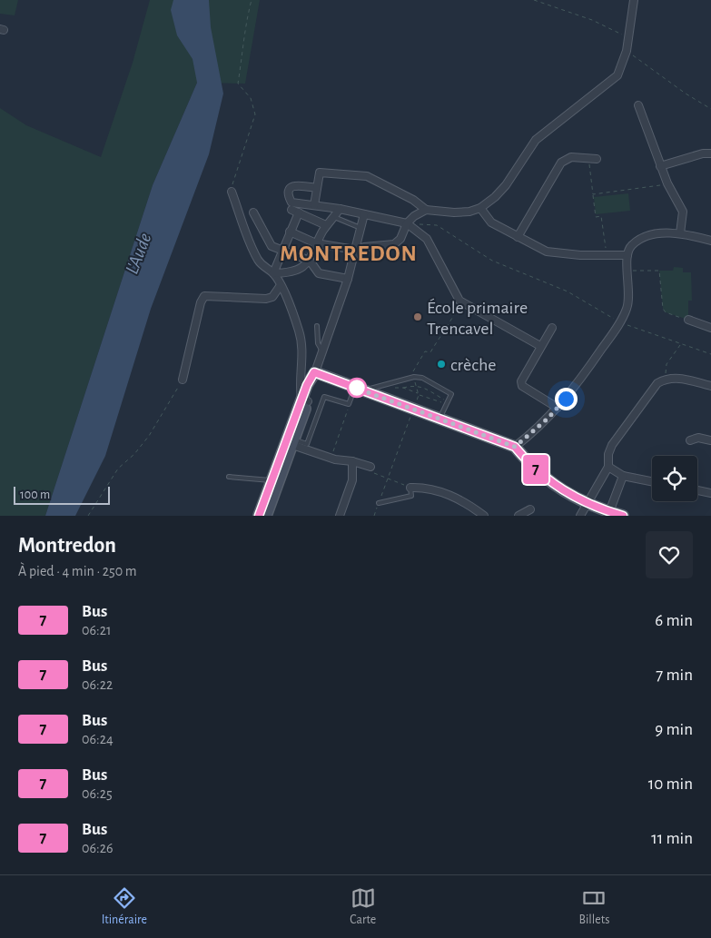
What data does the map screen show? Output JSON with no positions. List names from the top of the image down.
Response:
{
  "districts": ["MONTREDON"],
  "water": ["L'Aude"],
  "places": ["École primaire Trencavel", "crèche"],
  "lines": ["bus line 7"],
  "scale_bar": "100 m",
  "page": {
    "on_map": "7",
    "scale": "100 m",
    "heading": ["Montredon", "À pied · 4 min · 250 m"],
    "list": [
      {
        "mark": "7",
        "name": "Bus",
        "note": "06:21",
        "value": "6 min"
      },
      {
        "mark": "7",
        "name": "Bus",
        "note": "06:22",
        "value": "7 min"
      },
      {
        "mark": "7",
        "name": "Bus",
        "note": "06:24",
        "value": "9 min"
      },
      {
        "mark": "7",
        "name": "Bus",
        "note": "06:25",
        "value": "10 min"
      },
      {
        "mark": "7",
        "name": "Bus",
        "note": "06:26",
        "value": "11 min"
      }
    ],
    "tabs": ["Itinéraire", "Carte", "Billets"]
  }
}
